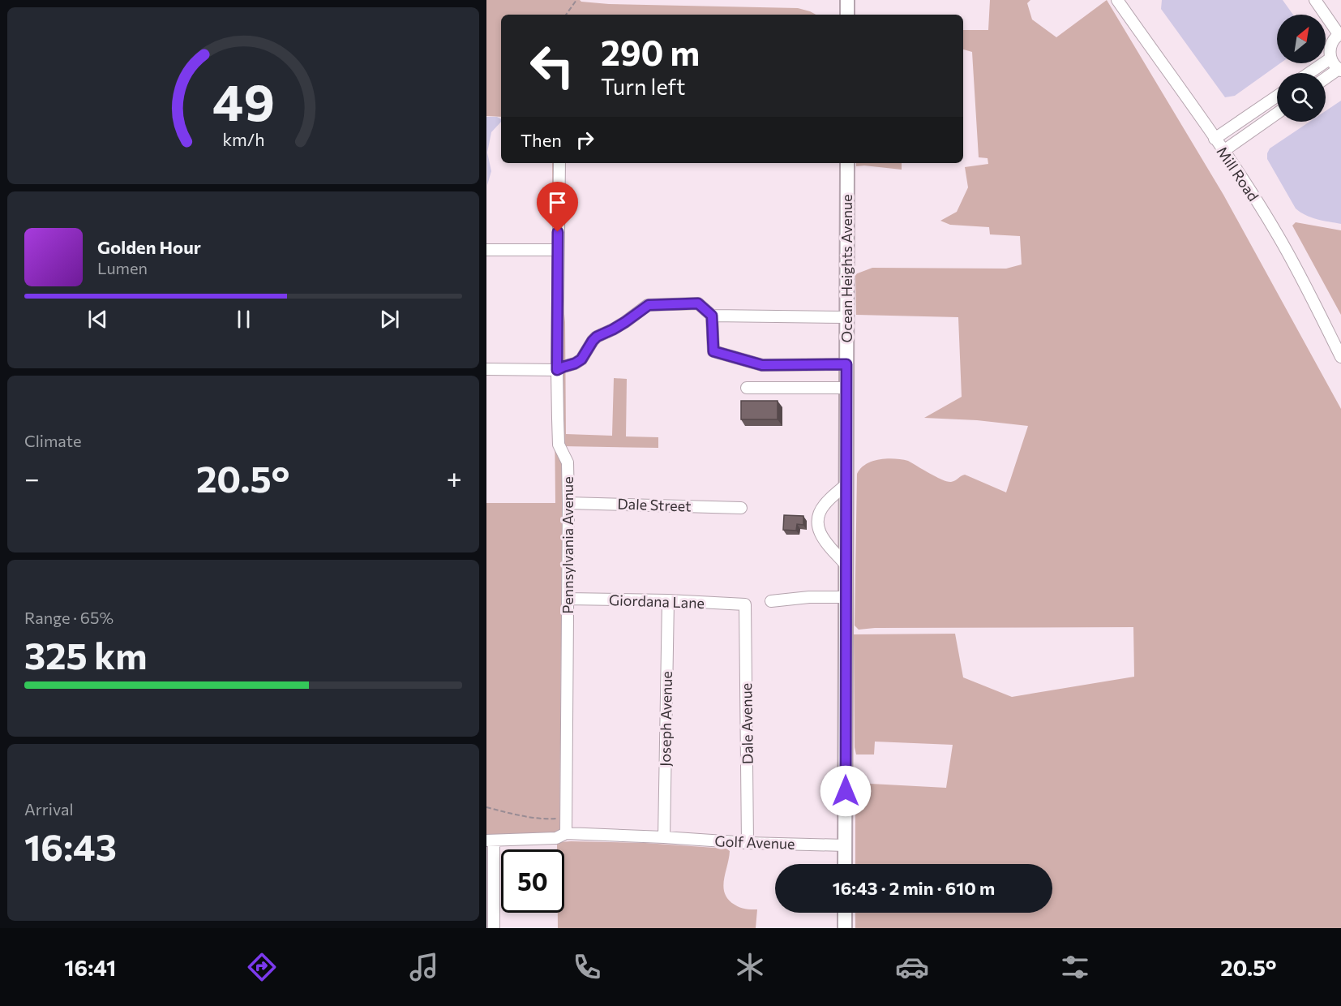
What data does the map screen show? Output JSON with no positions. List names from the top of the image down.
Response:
{
  "streets": {
    "main road": ["Ocean Heights Avenue"],
    "street": [
      "Mill Road",
      "Dale Street",
      "Pennsylvania Avenue",
      "Giordana Lane",
      "Joseph Avenue",
      "Dale Avenue",
      "Golf Avenue"
    ]
  },
  "crossings": [
    ["Ocean Heights Avenue", "Golf Avenue"],
    ["Dale Street", "Pennsylvania Avenue"],
    ["Pennsylvania Avenue", "Giordana Lane"],
    ["Giordana Lane", "Joseph Avenue"],
    ["Giordana Lane", "Dale Avenue"],
    ["Joseph Avenue", "Golf Avenue"],
    ["Dale Avenue", "Golf Avenue"]
  ],
  "north": "top right",
  "page": {
    "turn": ["290 m", "Turn left"],
    "then": "Then",
    "song": ["Golden Hour", "Lumen"],
    "tile": [
      "Climate",
      ["Range · 65%", "325 km"],
      ["Arrival", "16:43"]
    ],
    "heat": ["−", "20.5°", "+"],
    "limit": "50",
    "trip": "16:43 · 2 min · 610 m",
    "tabs": ["16:41", "20.5°"],
    "gauge": ["49", "km/h"]
  }
}
